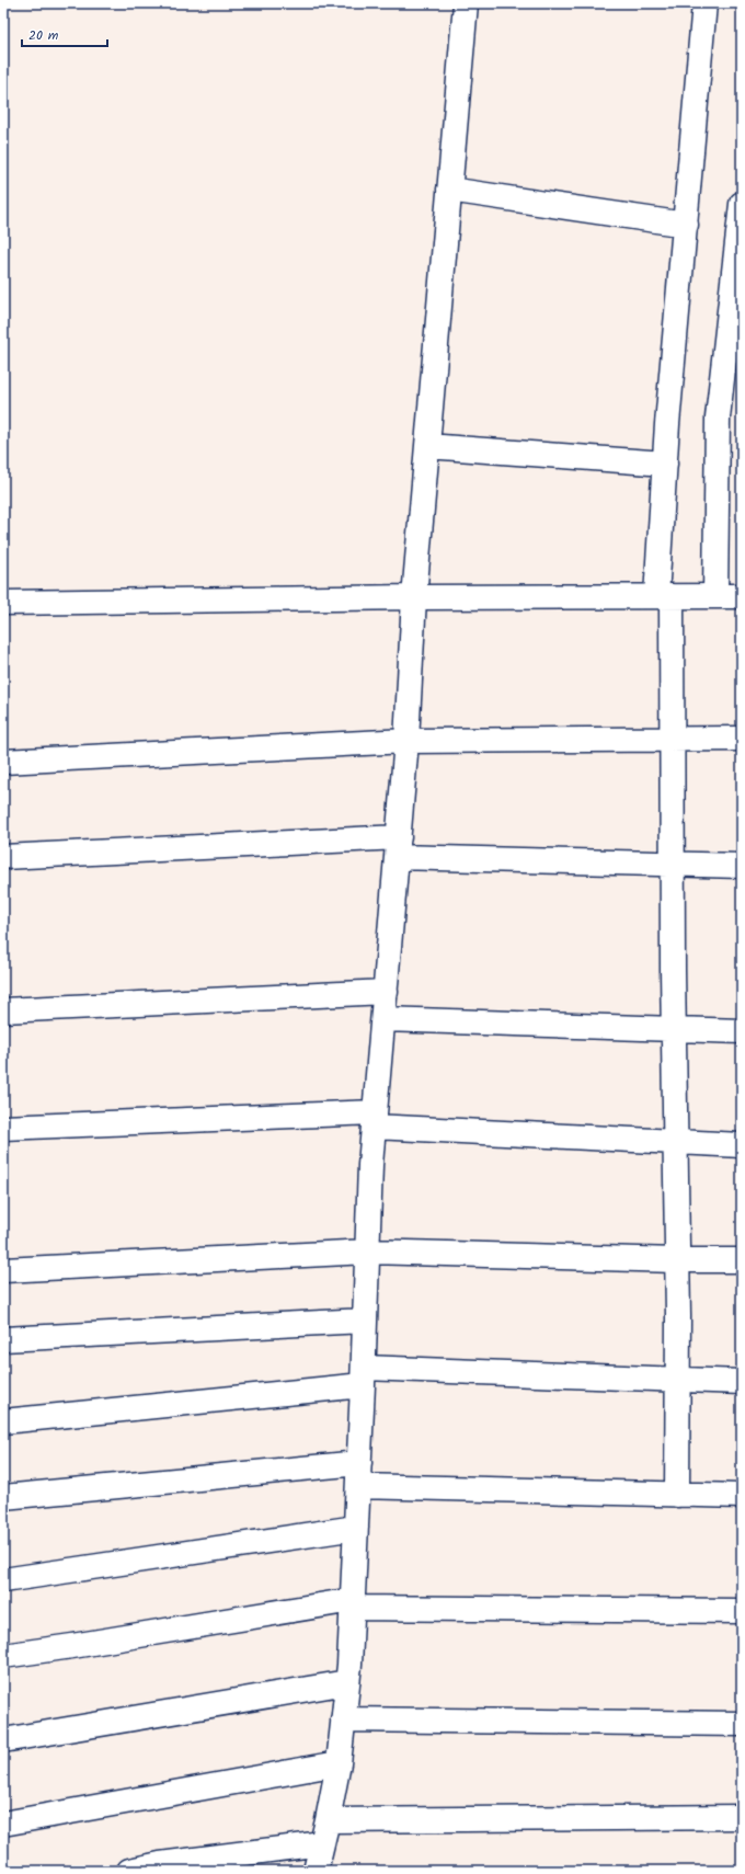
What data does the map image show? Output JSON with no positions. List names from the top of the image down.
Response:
{
  "scale_bar": "20 m"
}
